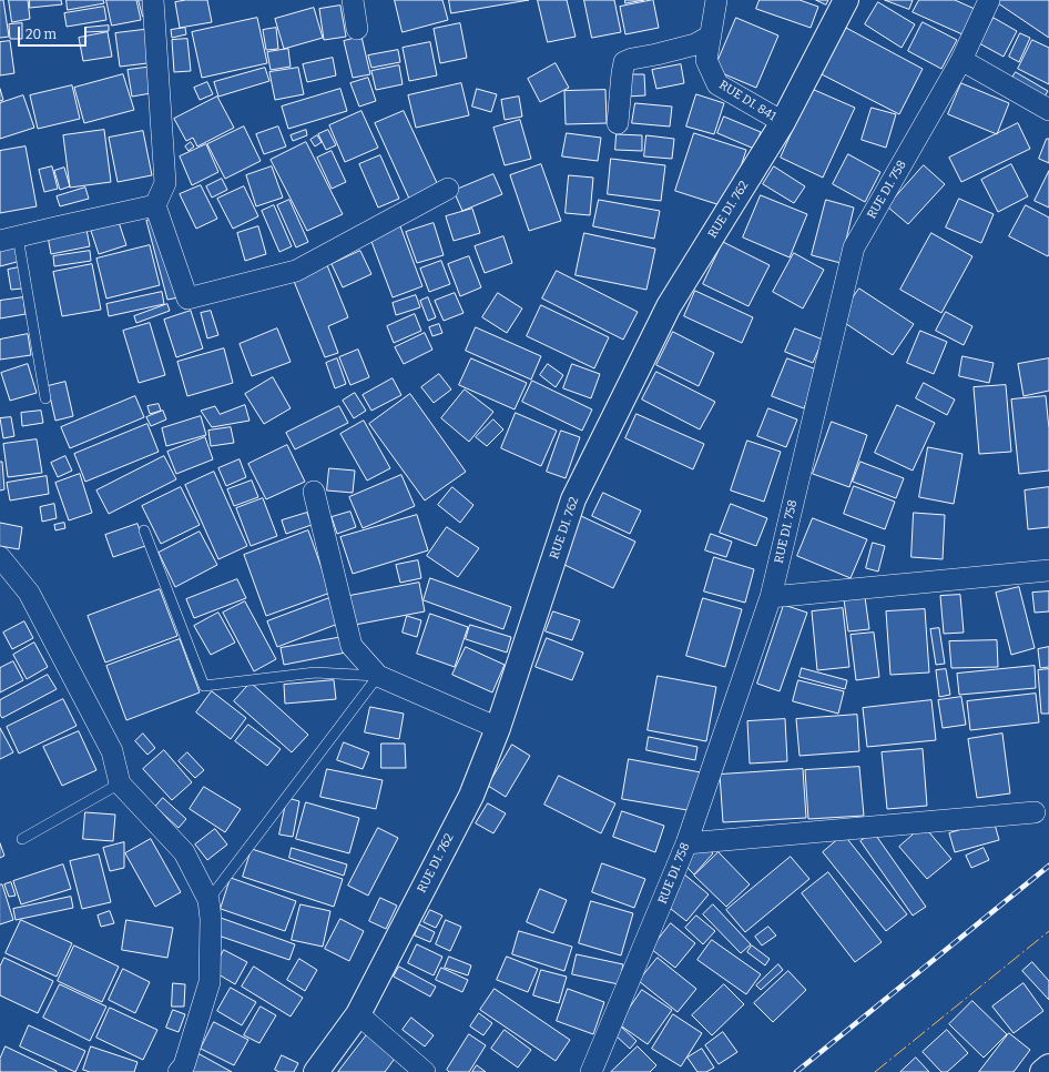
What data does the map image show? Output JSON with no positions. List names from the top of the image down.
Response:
{
  "streets": {
    "street": ["RUE DI. 841", "RUE DI. 758", "RUE DI. 762"]
  },
  "crossings": [
    ["RUE DI. 841", "RUE DI. 762"]
  ],
  "scale_bar": "20 m"
}
